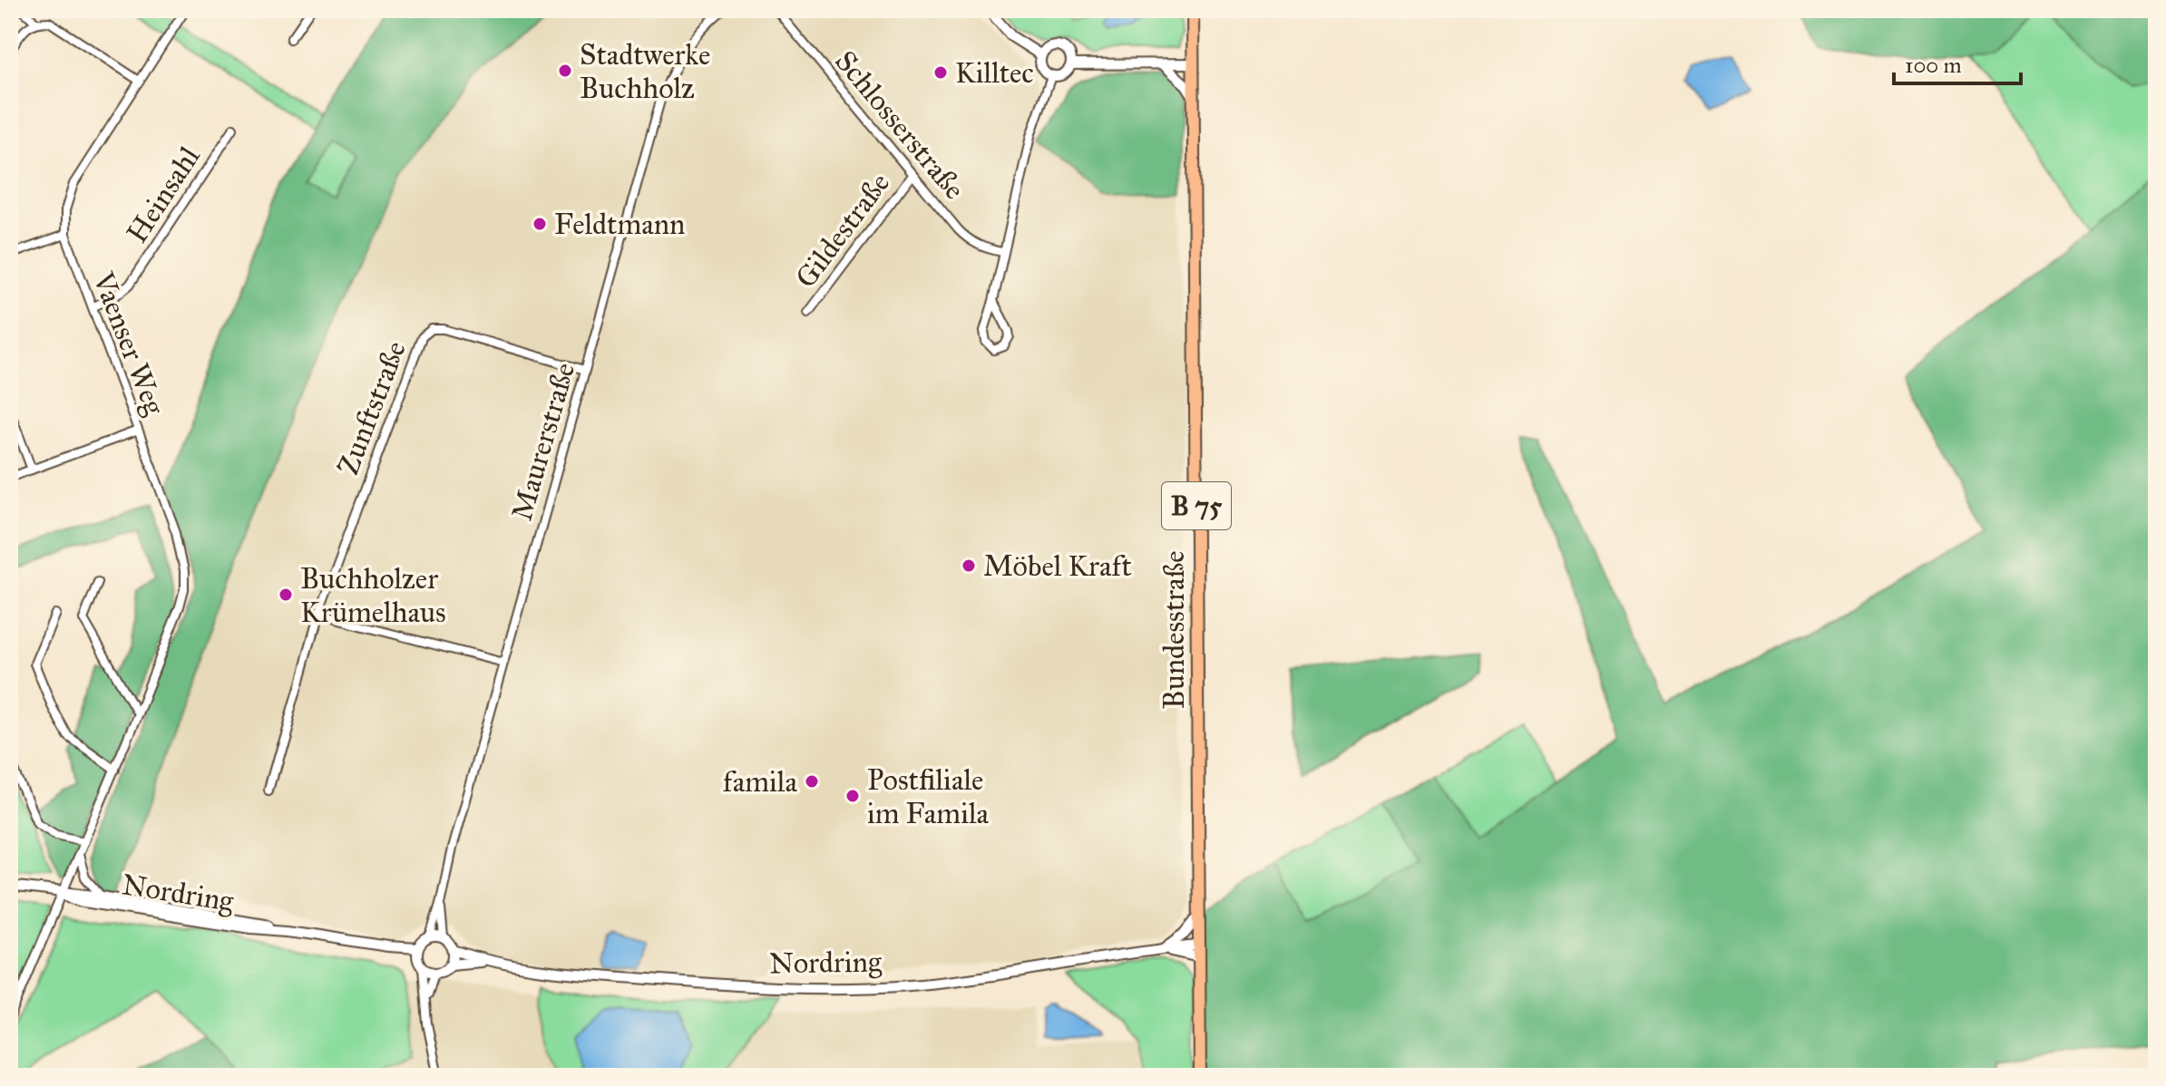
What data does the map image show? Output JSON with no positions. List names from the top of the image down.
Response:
{
  "streets": {
    "main road": ["B 75", "Bundesstraße"],
    "street": [
      "Schlosserstraße",
      "Heinsahl",
      "Gildestraße",
      "Vaenser Weg",
      "Zunftstraße",
      "Maurerstraße",
      "Nordring"
    ]
  },
  "crossings": [
    ["Schlosserstraße", "Gildestraße"],
    ["Heinsahl", "Vaenser Weg"],
    ["Vaenser Weg", "Nordring"],
    ["Zunftstraße", "Maurerstraße"],
    ["Maurerstraße", "Nordring"],
    ["Bundesstraße", "Nordring"]
  ],
  "places": [
    "Stadtwerke Buchholz",
    "Killtec",
    "Feldtmann",
    "Möbel Kraft",
    "Buchholzer Krümelhaus",
    "famila",
    "Postfiliale im Famila"
  ],
  "scale_bar": "100 m"
}
